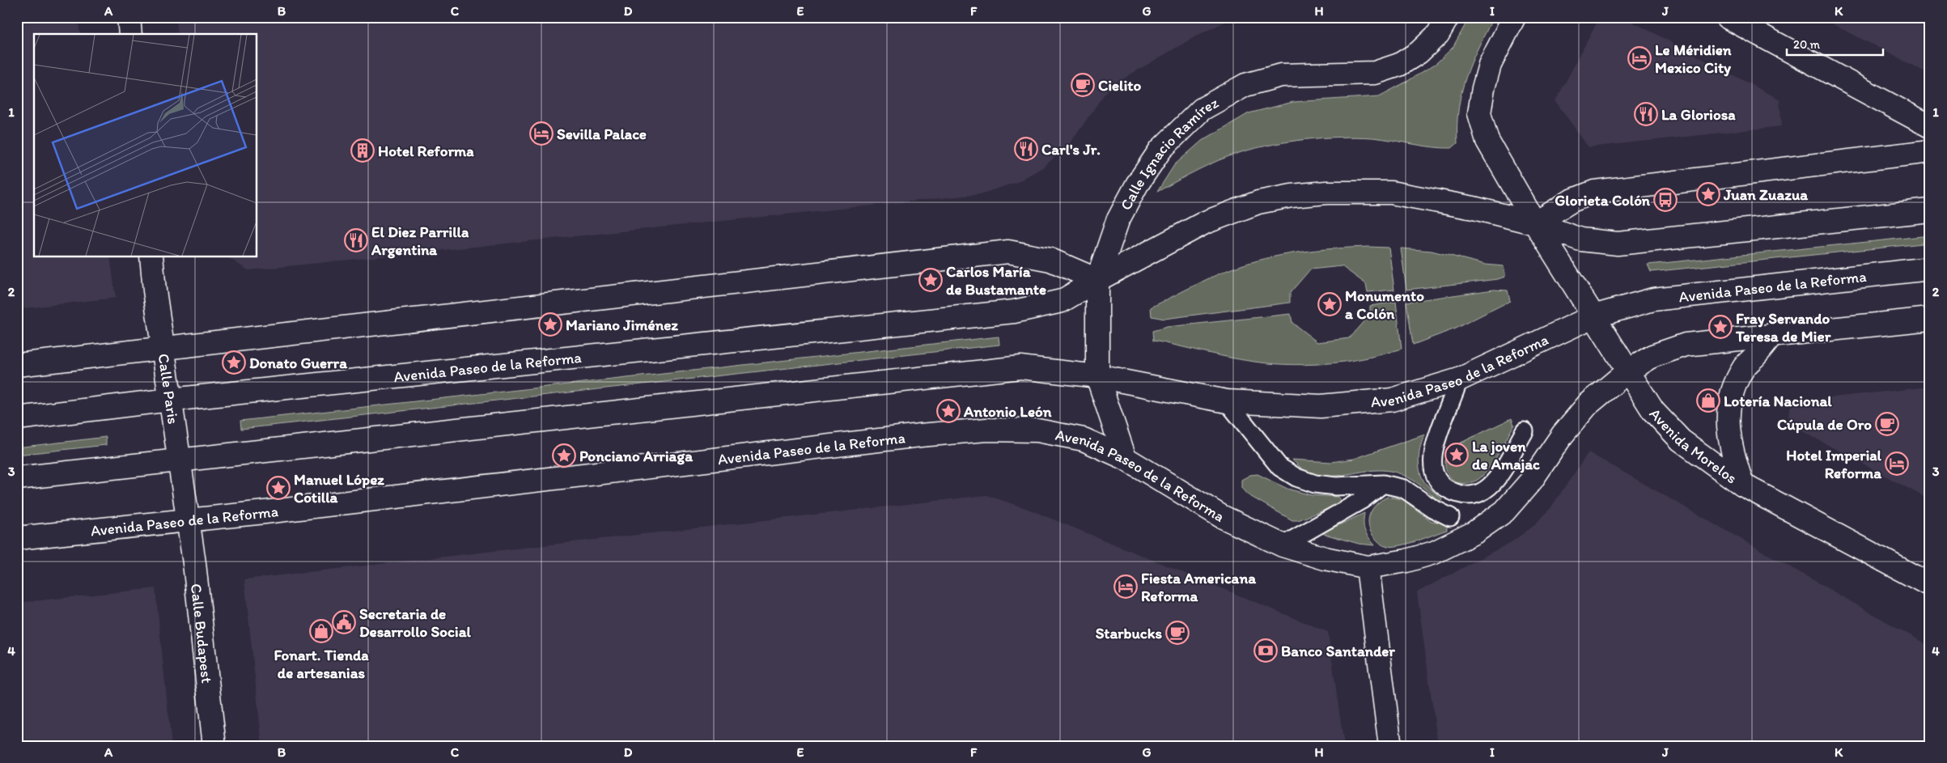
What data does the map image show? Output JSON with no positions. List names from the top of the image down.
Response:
{
  "streets": {
    "street": [
      "Calle Ignacio Ramírez",
      "Avenida Paseo de la Reforma",
      "Calle Paris",
      "Avenida Morelos",
      "Calle Budapest"
    ]
  },
  "crossings": [
    ["Calle Ignacio Ramírez", "Avenida Paseo de la Reforma"],
    ["Avenida Paseo de la Reforma", "Calle Paris"],
    ["Avenida Paseo de la Reforma", "Avenida Morelos"],
    ["Avenida Paseo de la Reforma", "Calle Budapest"],
    ["Calle Paris", "Calle Budapest"]
  ],
  "places": {
    "hotel": [
      "Le Méridien Mexico City",
      "Sevilla Palace",
      "Hotel Imperial Reforma",
      "Fiesta Americana Reforma"
    ],
    "cafe": ["Cielito", "Cúpula de Oro", "Starbucks"],
    "restaurant": ["La Gloriosa", "Carl's Jr.", "El Diez Parrilla Argentina"],
    "building": ["Hotel Reforma"],
    "place": [
      "Juan Zuazua",
      "Carlos María de Bustamante",
      "Monumento a Colón",
      "Mariano Jiménez",
      "Fray Servando Teresa de Mier",
      "Donato Guerra",
      "Antonio León",
      "La joven de Amajac",
      "Ponciano Arriaga",
      "Manuel López Cotilla"
    ],
    "bus stop": ["Glorieta Colón"],
    "shop": ["Lotería Nacional", "Fonart. Tienda de artesanias"],
    "public building": ["Secretaria de Desarrollo Social"],
    "bank": ["Banco Santander"]
  },
  "scale_bar": "20 m",
  "grid": {
    "columns": [
      "A",
      "B",
      "C",
      "D",
      "E",
      "F",
      "G",
      "H",
      "I",
      "J",
      "K"
    ],
    "rows": [
      "1",
      "2",
      "3",
      "4"
    ]
  }
}
